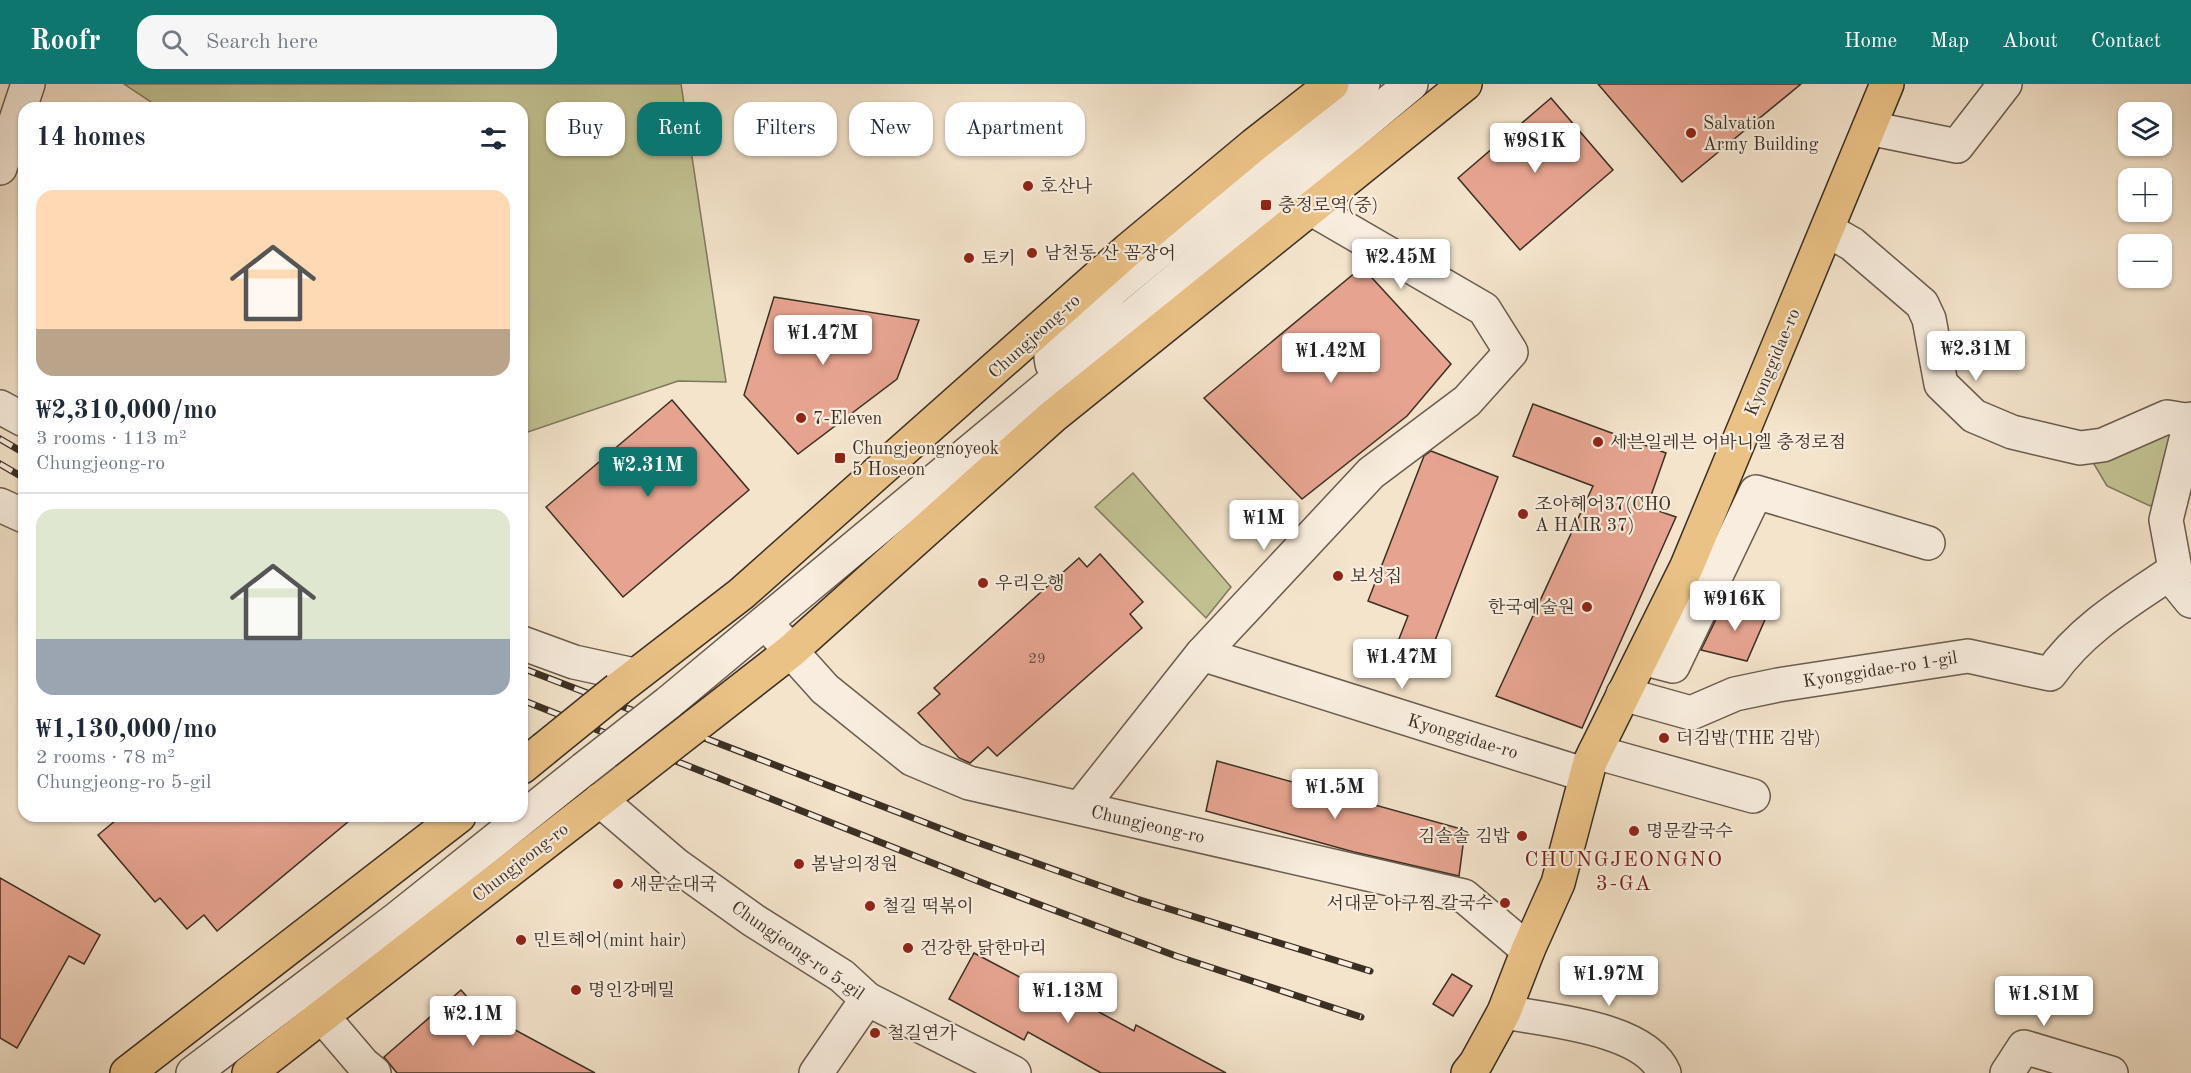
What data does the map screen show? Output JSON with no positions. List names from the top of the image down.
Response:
{
  "streets": {
    "main road": ["Chungjeong-ro", "Kyonggidae-ro"],
    "street": ["Kyonggidae-ro 1-gil", "Chungjeong-ro 5-gil"]
  },
  "crossings": [
    ["Chungjeong-ro", "Kyonggidae-ro"],
    ["Chungjeong-ro", "Chungjeong-ro 5-gil"],
    ["Kyonggidae-ro", "Kyonggidae-ro 1-gil"]
  ],
  "districts": ["CHUNGJEONGNO 3-GA"],
  "places": {
    "other": [
      "Salvation Army Building",
      "호산나",
      "남천동 산 꼼장어",
      "토키",
      "7-Eleven",
      "세븐일레븐 어바니엘 충정로점",
      "조아헤어37(CHO A HAIR 37)",
      "보성집",
      "우리은행",
      "한국예술원",
      "더김밥(THE 김밥)",
      "명문칼국수",
      "김솔솔 김밥",
      "봄날의정원",
      "새문순대국",
      "서대문 아구찜 칼국수",
      "철길 떡볶이",
      "민트헤어(mint hair)",
      "건강한 닭한마리",
      "명인강메밀",
      "철길연가"
    ],
    "transit": ["충정로역(중)", "Chungjeongnoyeok 5 Hoseon"]
  },
  "house_numbers": ["29"],
  "page": {
    "header": "Roofr",
    "search": "Search here",
    "nav": [
      "Home",
      "Map",
      "About",
      "Contact"
    ],
    "map_buttons": ["+", "−"],
    "chip": [
      "Buy",
      "Rent",
      "Filters",
      "New",
      "Apartment"
    ],
    "heading": "14 homes",
    "price": [
      "₩981K",
      "₩2.45M",
      "₩1.47M",
      "₩2.31M",
      "₩1.42M",
      "₩2.31M",
      "₩1M",
      "₩916K",
      "₩1.47M",
      "₩1.5M",
      "₩1.97M",
      "₩1.13M",
      "₩1.81M",
      "₩2.1M"
    ],
    "list": [
      {
        "name": "₩2,310,000/mo",
        "note": "3 rooms · 113 m² · Chungjeong-ro"
      },
      {
        "name": "₩1,130,000/mo",
        "note": "2 rooms · 78 m² · Chungjeong-ro 5-gil"
      }
    ]
  }
}
